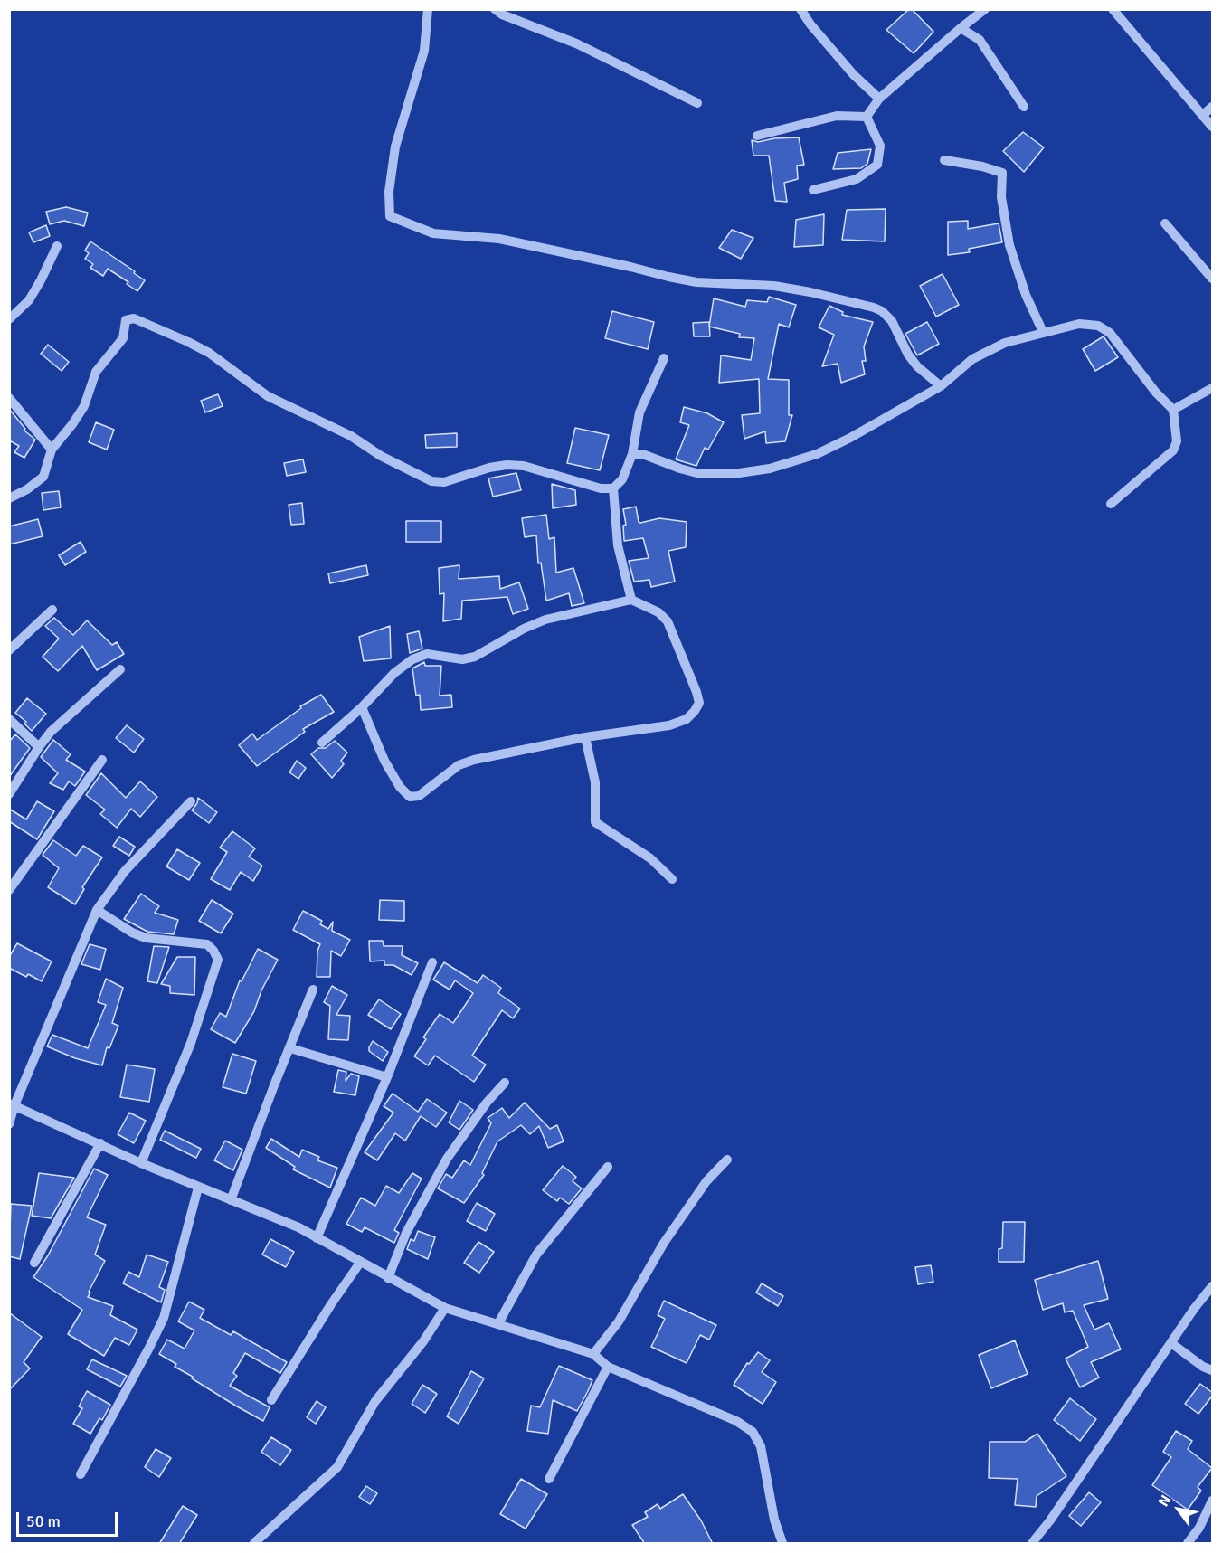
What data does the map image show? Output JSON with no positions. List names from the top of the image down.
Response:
{
  "scale_bar": "50 m",
  "north": "top left"
}
